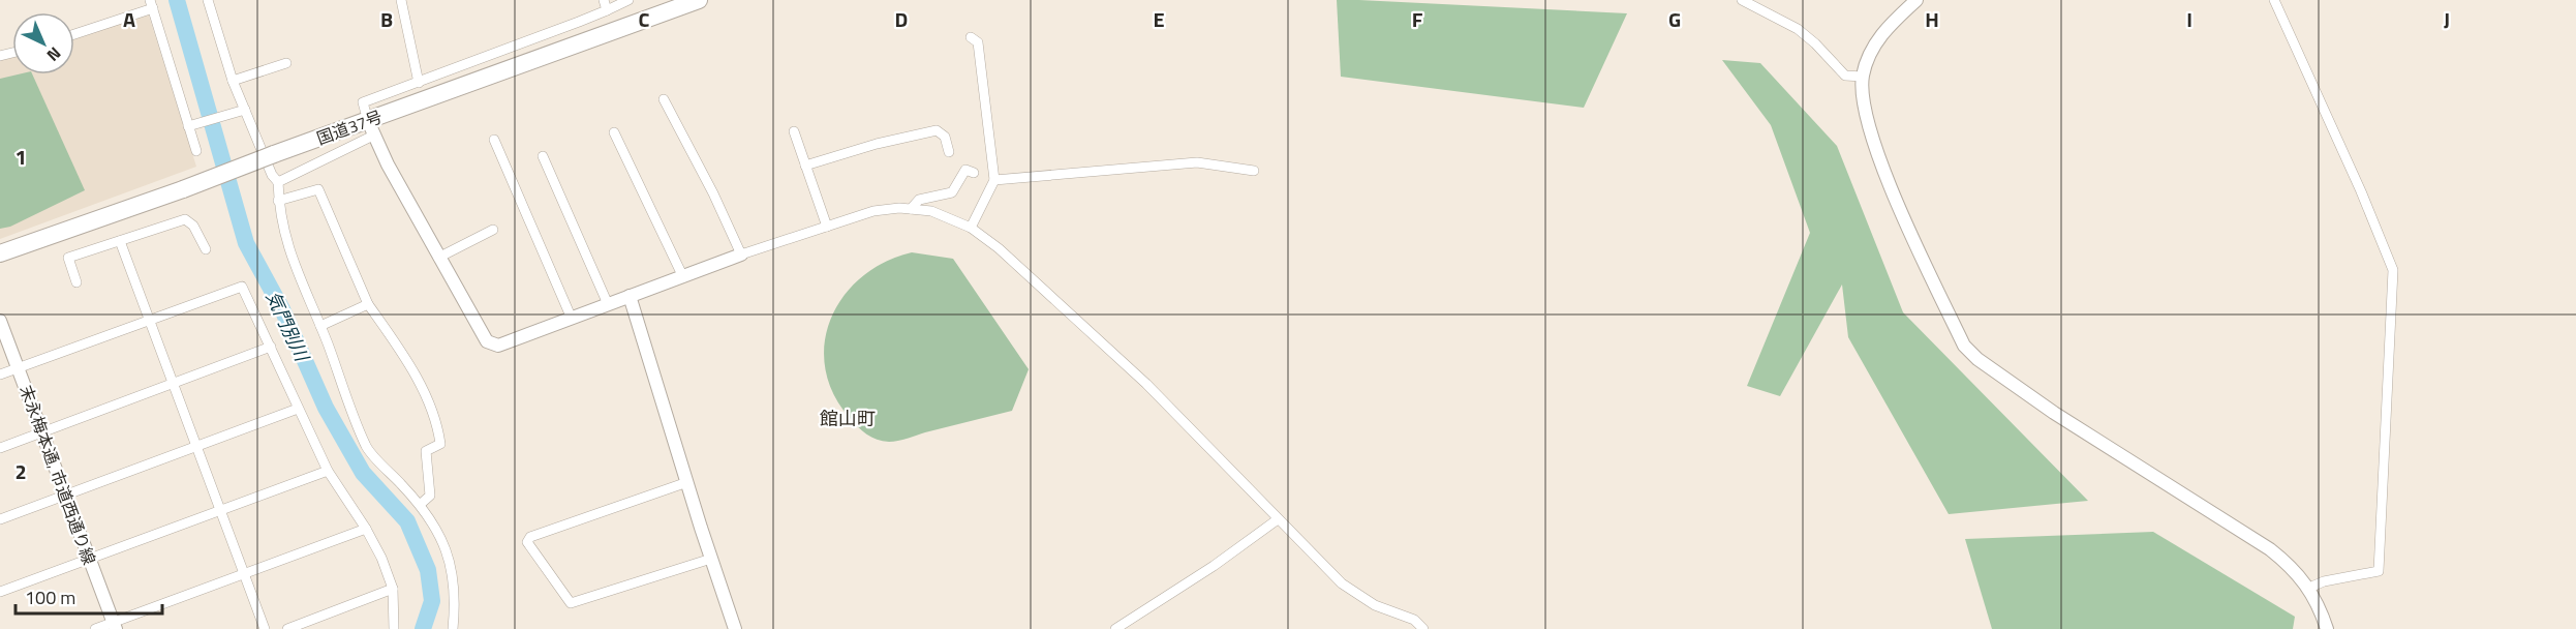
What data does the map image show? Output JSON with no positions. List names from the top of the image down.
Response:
{
  "streets": {
    "highway": ["国道37号"],
    "street": ["末永梅本通, 市道西通り線"]
  },
  "districts": ["館山町"],
  "water": ["気門別川"],
  "scale_bar": "100 m",
  "north": "bottom right",
  "grid": {
    "columns": [
      "A",
      "B",
      "C",
      "D",
      "E",
      "F",
      "G",
      "H",
      "I",
      "J"
    ],
    "rows": ["1", "2"]
  }
}
